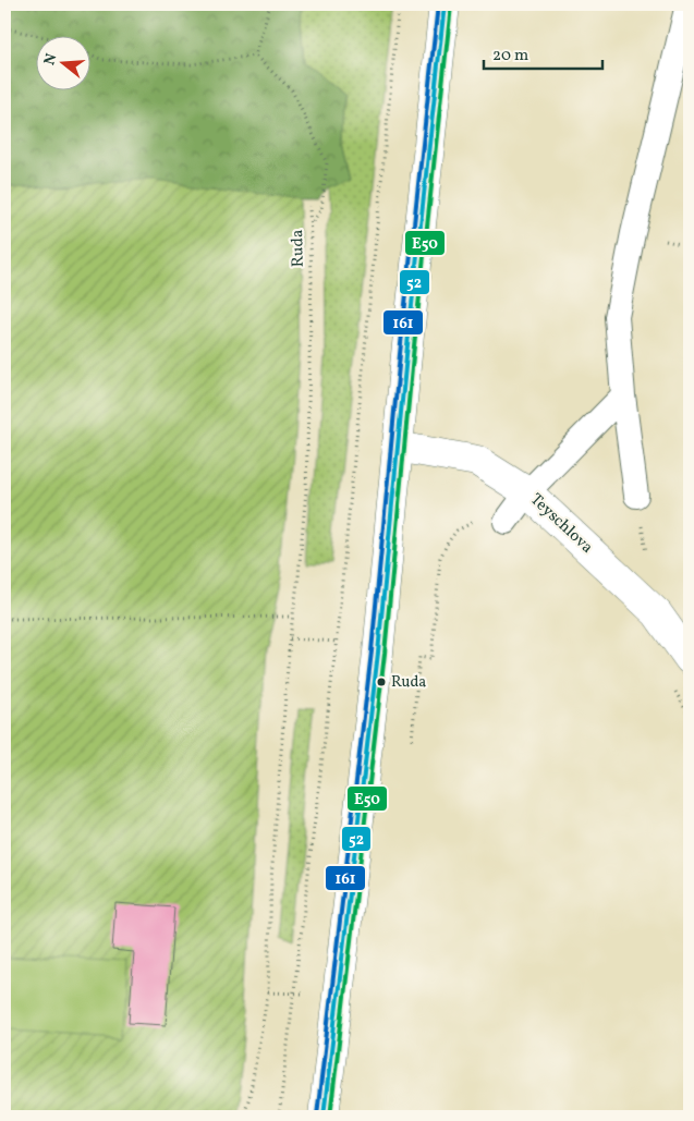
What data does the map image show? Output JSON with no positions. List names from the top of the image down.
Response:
{
  "streets": {
    "street": ["Teyschlova"],
    "path": ["Ruda"]
  },
  "places": ["Ruda"],
  "lines": ["transit line 52", "transit line 161", "transit line E50"],
  "scale_bar": "20 m",
  "north": "left"
}
